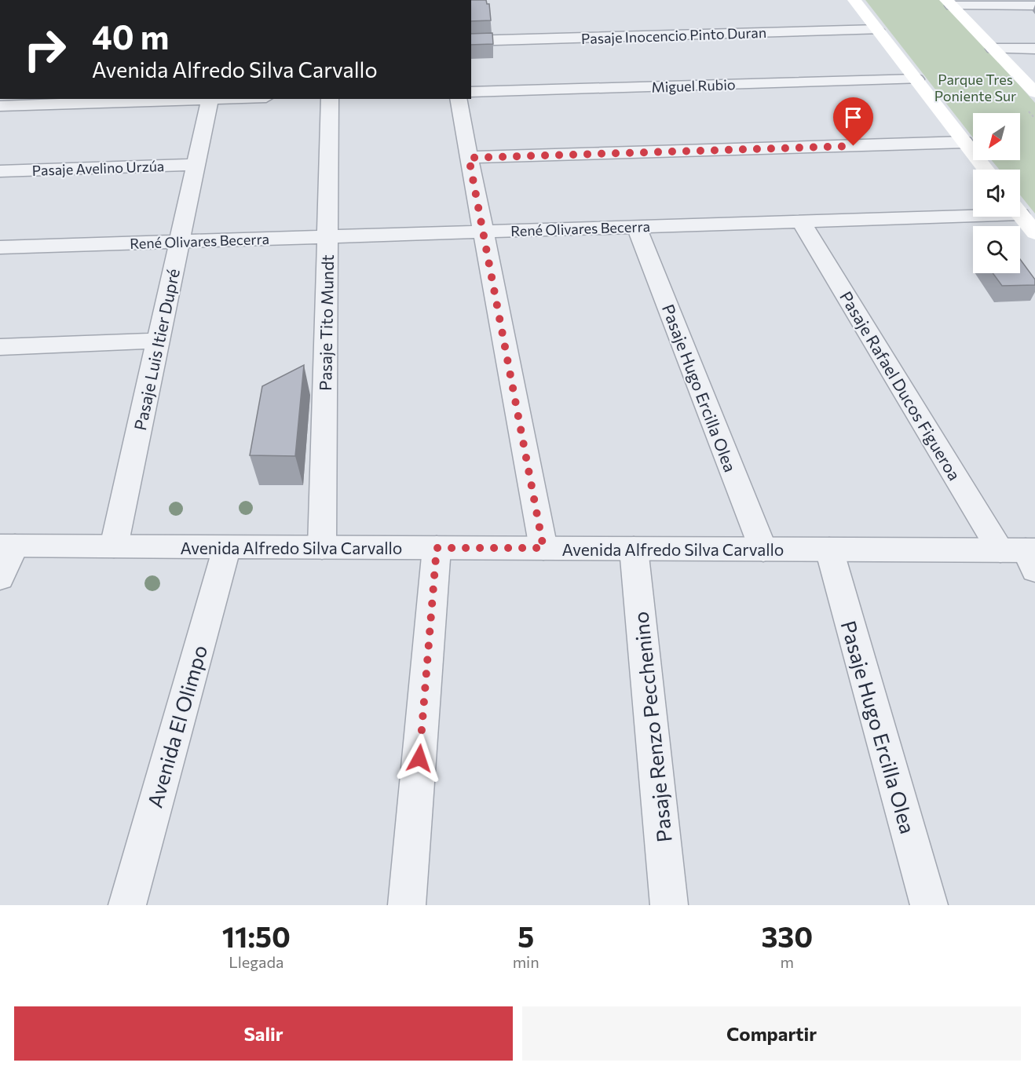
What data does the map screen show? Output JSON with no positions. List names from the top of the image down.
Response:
{
  "streets": {
    "street": [
      "Pasaje Inocencio Pinto Duran",
      "Miguel Rubio",
      "Pasaje Avelino Urzúa",
      "René Olivares Becerra",
      "Pasaje Tito Mundt",
      "Pasaje Luis Itier Dupré",
      "Pasaje Rafael Ducos Figueroa",
      "Pasaje Hugo Ercilla Olea",
      "Avenida Alfredo Silva Carvallo",
      "Avenida El Olimpo",
      "Pasaje Renzo Pecchenino"
    ]
  },
  "crossings": [
    ["Pasaje Avelino Urzúa", "Pasaje Luis Itier Dupré"],
    ["René Olivares Becerra", "Pasaje Tito Mundt"],
    ["René Olivares Becerra", "Pasaje Luis Itier Dupré"],
    ["René Olivares Becerra", "Pasaje Rafael Ducos Figueroa"],
    ["René Olivares Becerra", "Pasaje Hugo Ercilla Olea"],
    ["Pasaje Tito Mundt", "Avenida Alfredo Silva Carvallo"],
    ["Pasaje Luis Itier Dupré", "Avenida Alfredo Silva Carvallo"],
    ["Pasaje Rafael Ducos Figueroa", "Avenida Alfredo Silva Carvallo"],
    ["Pasaje Hugo Ercilla Olea", "Avenida Alfredo Silva Carvallo"],
    ["Avenida Alfredo Silva Carvallo", "Avenida El Olimpo"],
    ["Avenida Alfredo Silva Carvallo", "Pasaje Renzo Pecchenino"]
  ],
  "parks": ["Parque Tres Poniente Sur"],
  "north": "bottom left",
  "page": {
    "turn": ["40 m", "Avenida Alfredo Silva Carvallo"],
    "eta": [
      "11:50",
      "Llegada",
      "5",
      "min",
      "330",
      "m"
    ],
    "buttons": ["Salir", "Compartir"]
  }
}
